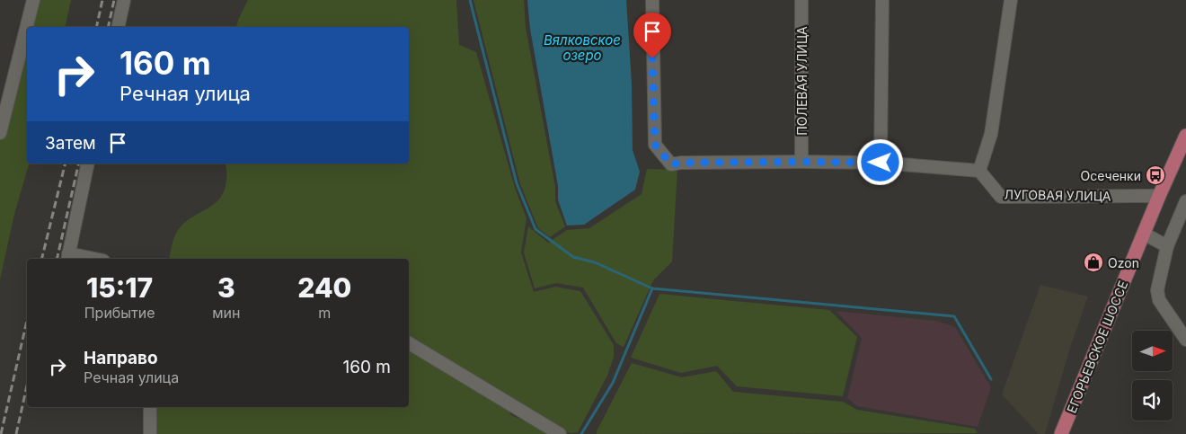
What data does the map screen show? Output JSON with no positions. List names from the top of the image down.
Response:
{
  "streets": {
    "main road": ["ЕГОРЬЕВСКОЕ ШОССЕ"],
    "street": ["ПОЛЕВАЯ УЛИЦА", "ЛУГОВАЯ УЛИЦА"]
  },
  "crossings": [
    ["ЛУГОВАЯ УЛИЦА", "ЕГОРЬЕВСКОЕ ШОССЕ"]
  ],
  "water": ["Вялковское озеро"],
  "places": {
    "bus stop": ["Осеченки"],
    "shop": ["Ozon"]
  },
  "north": "right",
  "page": {
    "turn": ["160 m", "Речная улица"],
    "then": "Затем",
    "eta": [
      "15:17",
      "Прибытие",
      "3",
      "мин",
      "240",
      "m"
    ],
    "list": [
      {
        "name": "Направо",
        "note": "Речная улица",
        "value": "160 m"
      }
    ]
  }
}
